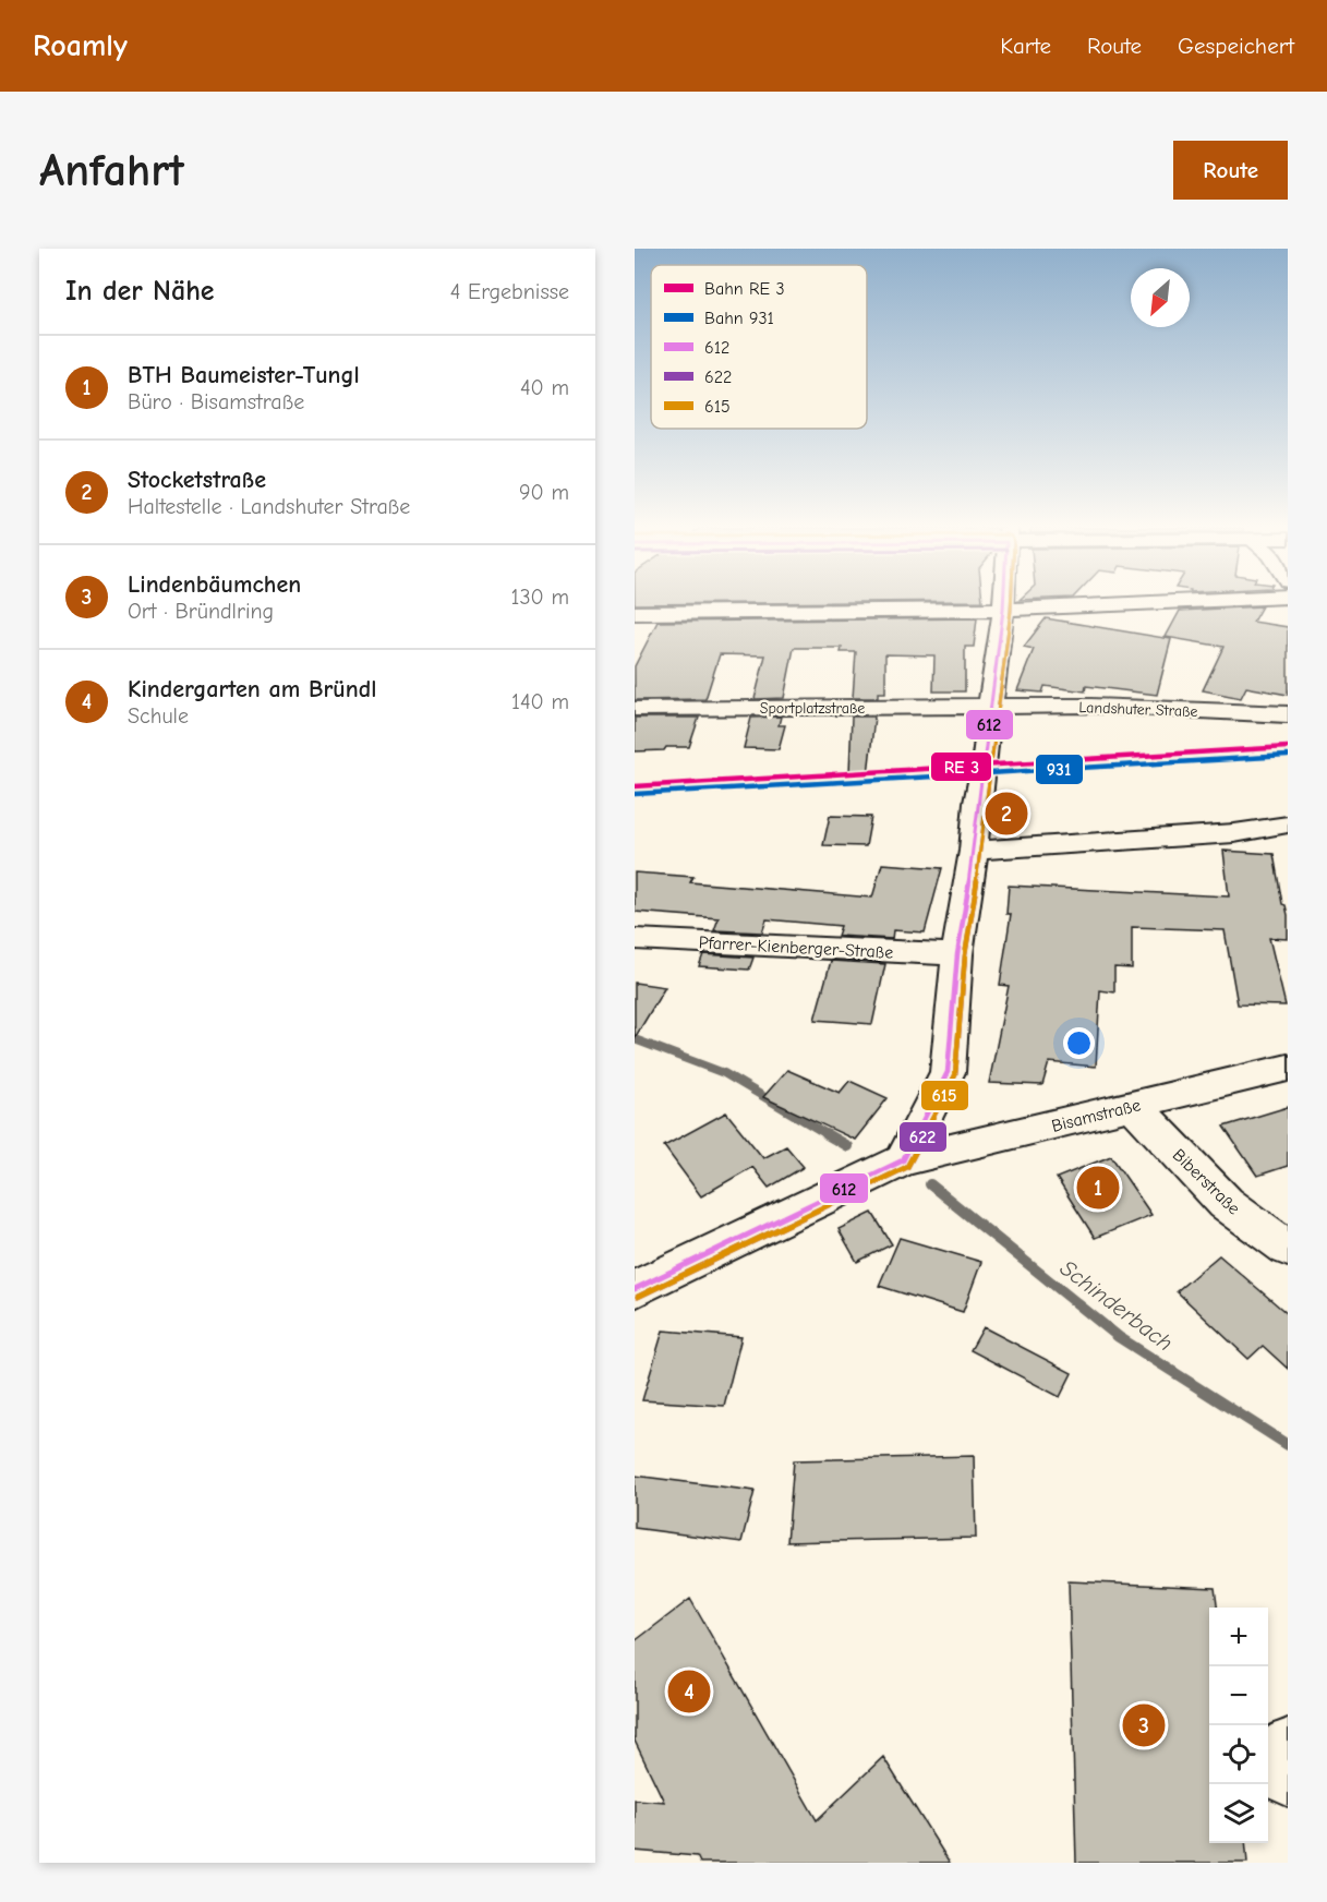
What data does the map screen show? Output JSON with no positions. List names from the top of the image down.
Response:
{
  "streets": {
    "street": [
      "Sportplatzstraße",
      "Landshuter Straße",
      "Pfarrer-Kienberger-Straße",
      "Bisamstraße",
      "Biberstraße"
    ]
  },
  "crossings": [
    ["Sportplatzstraße", "Landshuter Straße"],
    ["Bisamstraße", "Biberstraße"]
  ],
  "water": ["Schinderbach"],
  "lines": [
    "transit line 612",
    "transit line 622",
    "transit line 615",
    "rail line 931"
  ],
  "legend": [
    "Bahn RE 3",
    "Bahn 931",
    "612",
    "622",
    "615"
  ],
  "north": "bottom left",
  "page": {
    "header": "Roamly",
    "nav": ["Karte", "Route", "Gespeichert"],
    "buttons": "Route",
    "title": "Anfahrt",
    "heading": ["In der Nähe", "4 Ergebnisse"],
    "list": [
      {
        "mark": "1",
        "name": "BTH Baumeister-Tungl",
        "note": "Büro · Bisamstraße",
        "value": "40 m"
      },
      {
        "mark": "2",
        "name": "Stocketstraße",
        "note": "Haltestelle · Landshuter Straße",
        "value": "90 m"
      },
      {
        "mark": "3",
        "name": "Lindenbäumchen",
        "note": "Ort · Bründlring",
        "value": "130 m"
      },
      {
        "mark": "4",
        "name": "Kindergarten am Bründl",
        "note": "Schule",
        "value": "140 m"
      }
    ],
    "pins": [
      "2",
      "1",
      "4",
      "3"
    ],
    "map_buttons": ["+", "−"]
  }
}
